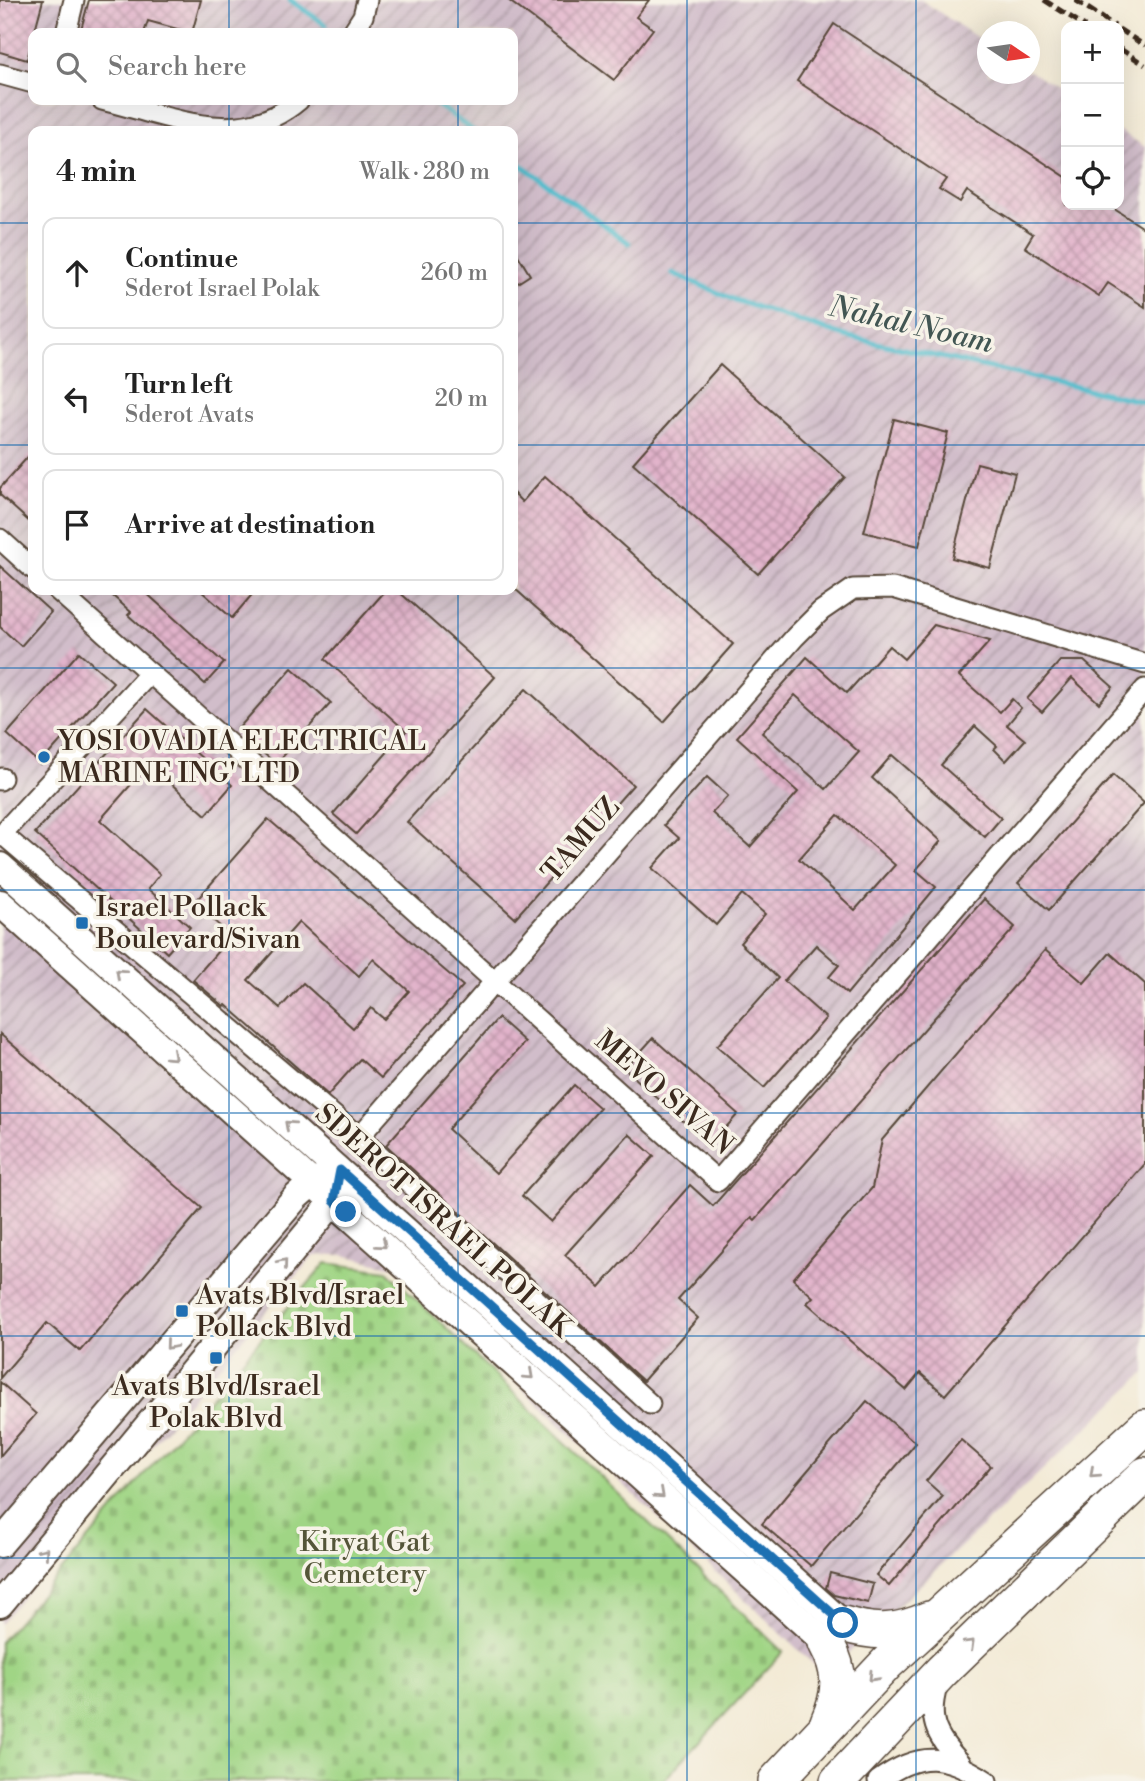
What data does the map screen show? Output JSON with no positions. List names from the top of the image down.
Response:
{
  "streets": {
    "street": ["TAMUZ", "MEVO SIVAN", "SDEROT ISRAEL POLAK"]
  },
  "crossings": [
    ["TAMUZ", "MEVO SIVAN"]
  ],
  "water": ["Nahal Noam"],
  "parks": ["Kiryat Gat Cemetery"],
  "places": {
    "other": ["YOSI OVADIA ELECTRICAL MARINE ING' LTD"],
    "transit": ["Israel Pollack Boulevard/Sivan", "Avats Blvd/Israel Pollack Blvd", "Avats Blvd/Israel Polak Blvd"]
  },
  "north": "right",
  "page": {
    "map_buttons": ["+", "−"],
    "search": "Search here",
    "heading": ["4 min", "Walk · 280 m"],
    "list": [
      ["Continue", "Sderot Israel Polak", "260 m"],
      ["Turn left", "Sderot Avats", "20 m"],
      "Arrive at destination"
    ]
  }
}
